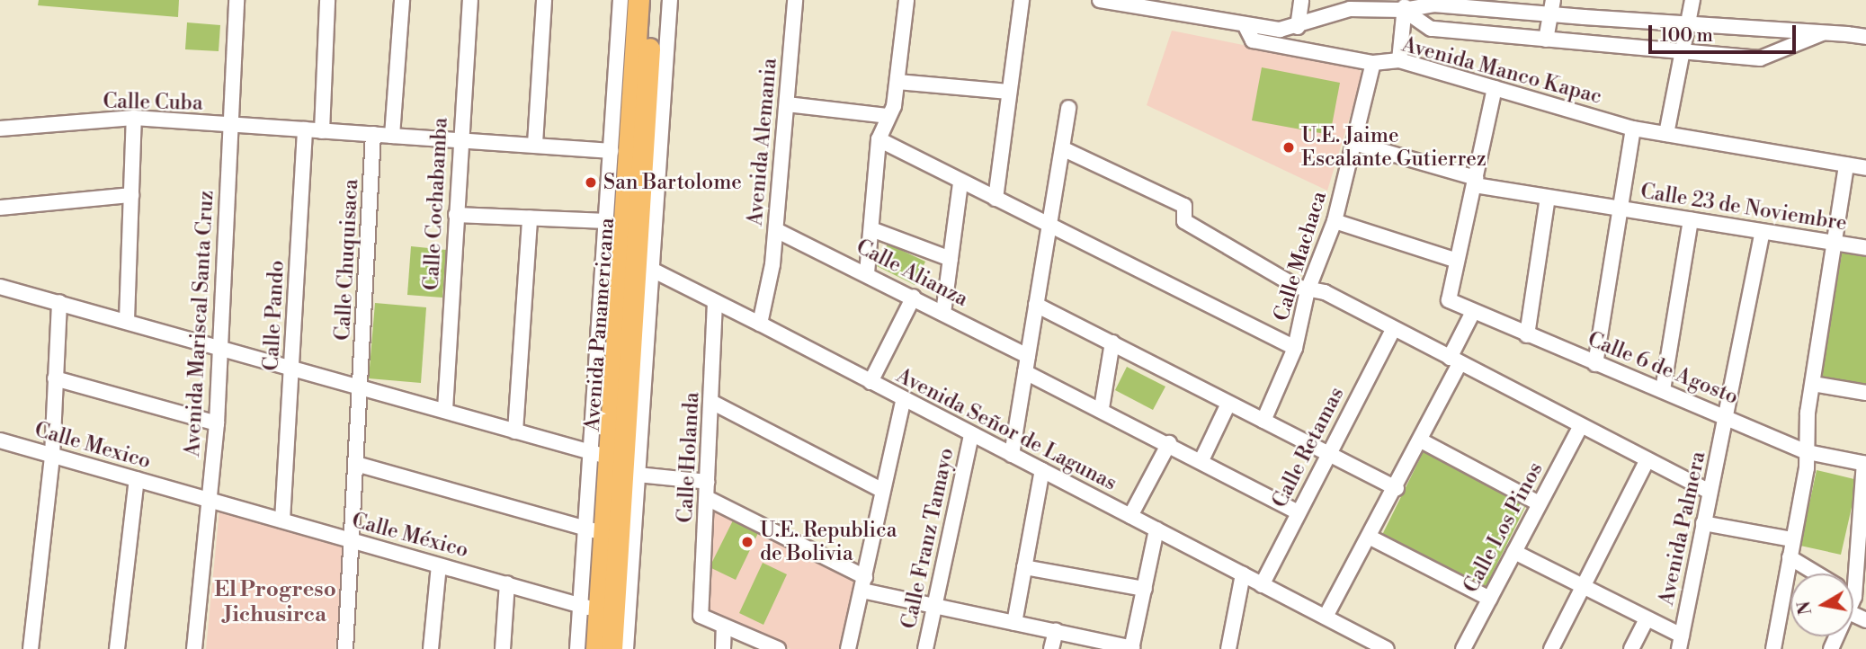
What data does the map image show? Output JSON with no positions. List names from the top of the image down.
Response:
{
  "streets": {
    "highway": ["Avenida Panamericana"],
    "street": [
      "Avenida Manco Kapac",
      "Calle Cuba",
      "Avenida Alemania",
      "Calle Cochabamba",
      "Calle 23 de Noviembre",
      "Calle Machaca",
      "Calle Chuquisaca",
      "Calle Alianza",
      "Calle Pando",
      "Avenida Mariscal Santa Cruz",
      "Calle 6 de Agosto",
      "Avenida Señor de Lagunas",
      "Calle Mexico",
      "Calle Retamas",
      "Calle Holanda",
      "Calle Los Pinos",
      "Avenida Palmera",
      "Calle México",
      "Calle Franz Tamayo"
    ]
  },
  "crossings": [
    ["Avenida Manco Kapac", "Calle 23 de Noviembre"],
    ["Avenida Manco Kapac", "Calle Machaca"],
    ["Calle Cuba", "Calle Pando"],
    ["Calle Cuba", "Avenida Mariscal Santa Cruz"],
    ["Avenida Alemania", "Calle Alianza"],
    ["Avenida Alemania", "Avenida Señor de Lagunas"],
    ["Calle 23 de Noviembre", "Avenida Palmera"],
    ["Calle Chuquisaca", "Calle México"],
    ["Calle Pando", "Calle México"],
    ["Avenida Mariscal Santa Cruz", "Calle Mexico"],
    ["Avenida Mariscal Santa Cruz", "Calle México"],
    ["Avenida Panamericana", "Avenida Señor de Lagunas"],
    ["Avenida Panamericana", "Calle México"],
    ["Calle 6 de Agosto", "Avenida Palmera"],
    ["Avenida Señor de Lagunas", "Calle Retamas"],
    ["Avenida Señor de Lagunas", "Calle Holanda"],
    ["Avenida Señor de Lagunas", "Calle Franz Tamayo"],
    ["Calle Mexico", "Calle México"]
  ],
  "districts": ["El Progreso Jichusirca"],
  "places": ["U.E. Jaime Escalante Gutierrez", "San Bartolome", "U.E. Republica de Bolivia"],
  "scale_bar": "100 m",
  "north": "left"
}
